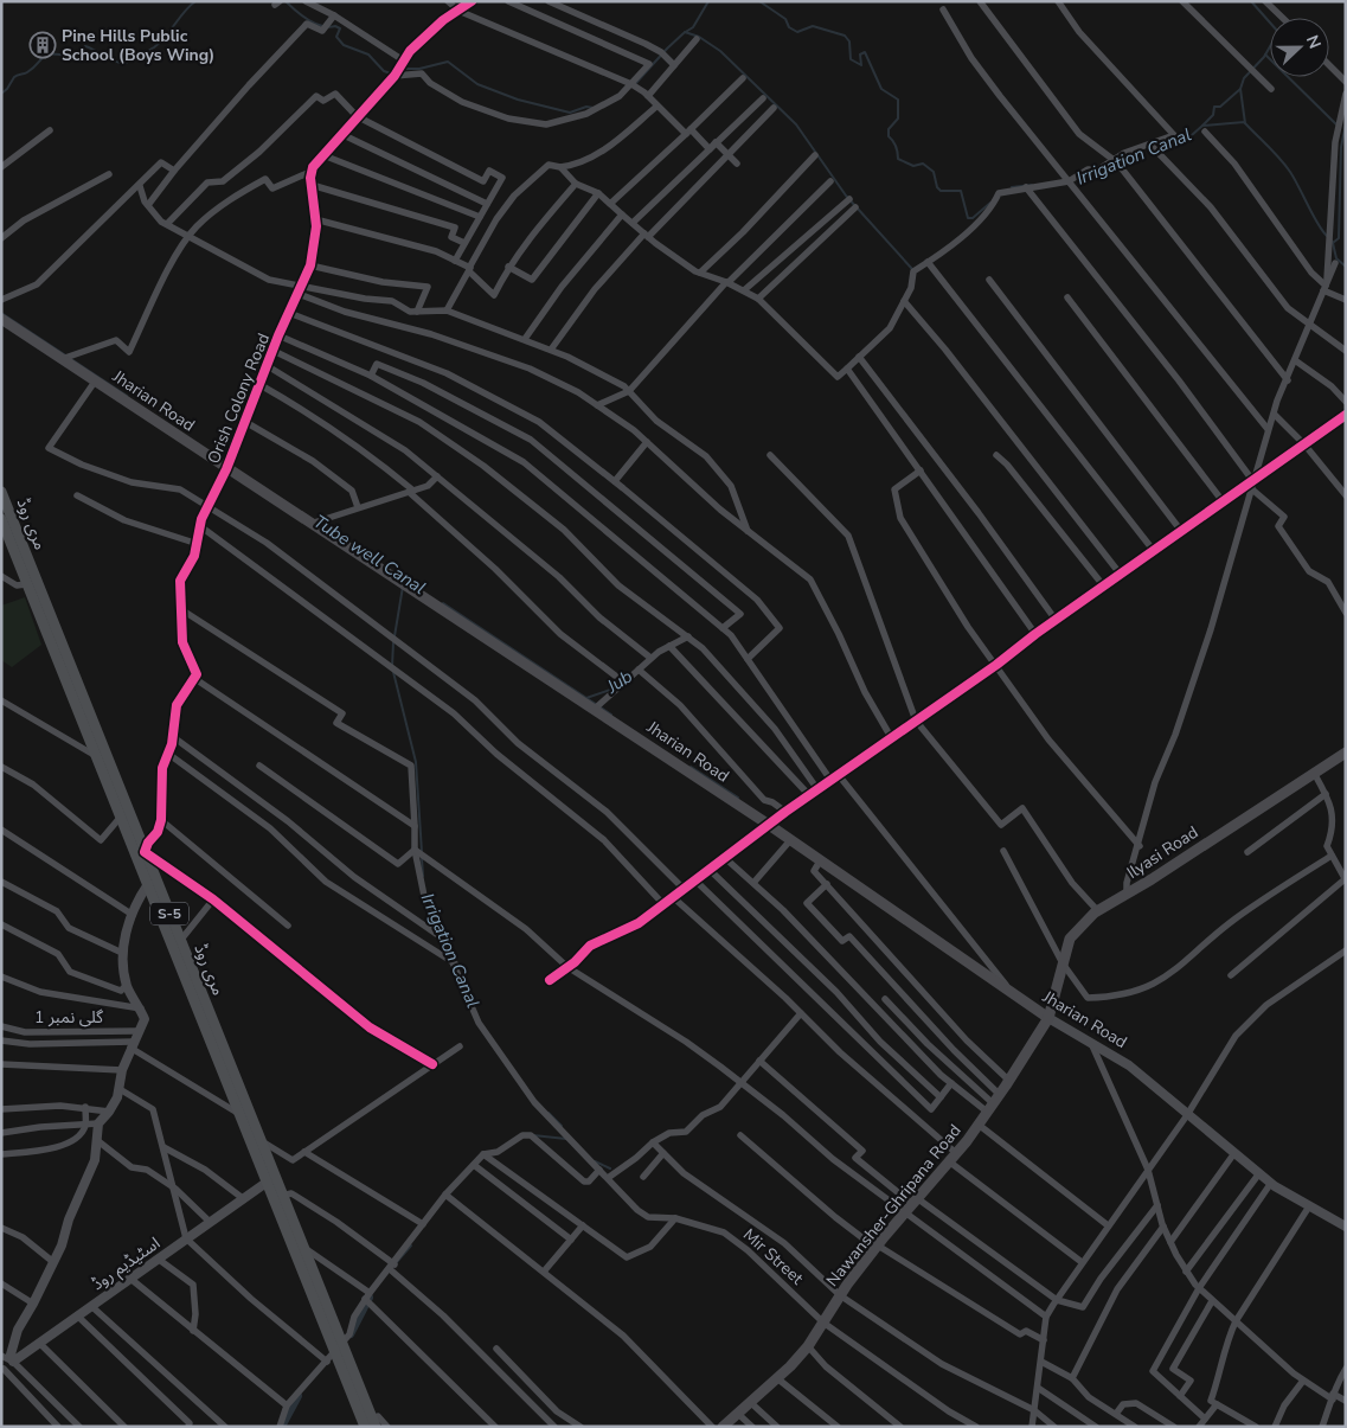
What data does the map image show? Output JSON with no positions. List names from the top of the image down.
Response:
{
  "streets": {
    "main road": [
      "Jharian Road",
      "مری روڈ",
      "Ilyasi Road",
      "S-5",
      "Nawansher-Ghripana Road"
    ],
    "street": [
      "Orish Colony Road",
      "گلی نمبر 1",
      "Mir Street",
      "اسٹیڈیم روڈ"
    ]
  },
  "crossings": [
    ["Orish Colony Road", "Jharian Road"],
    ["Orish Colony Road", "Mir Street"],
    ["Jharian Road", "Ilyasi Road"],
    ["Jharian Road", "Nawansher-Ghripana Road"],
    ["مری روڈ", "اسٹیڈیم روڈ"],
    ["Ilyasi Road", "Nawansher-Ghripana Road"],
    ["Nawansher-Ghripana Road", "Mir Street"]
  ],
  "water": ["Irrigation Canal", "Tube well Canal", "Jub"],
  "places": {
    "building": ["Pine Hills Public School (Boys Wing)"]
  },
  "north": "right"
}
